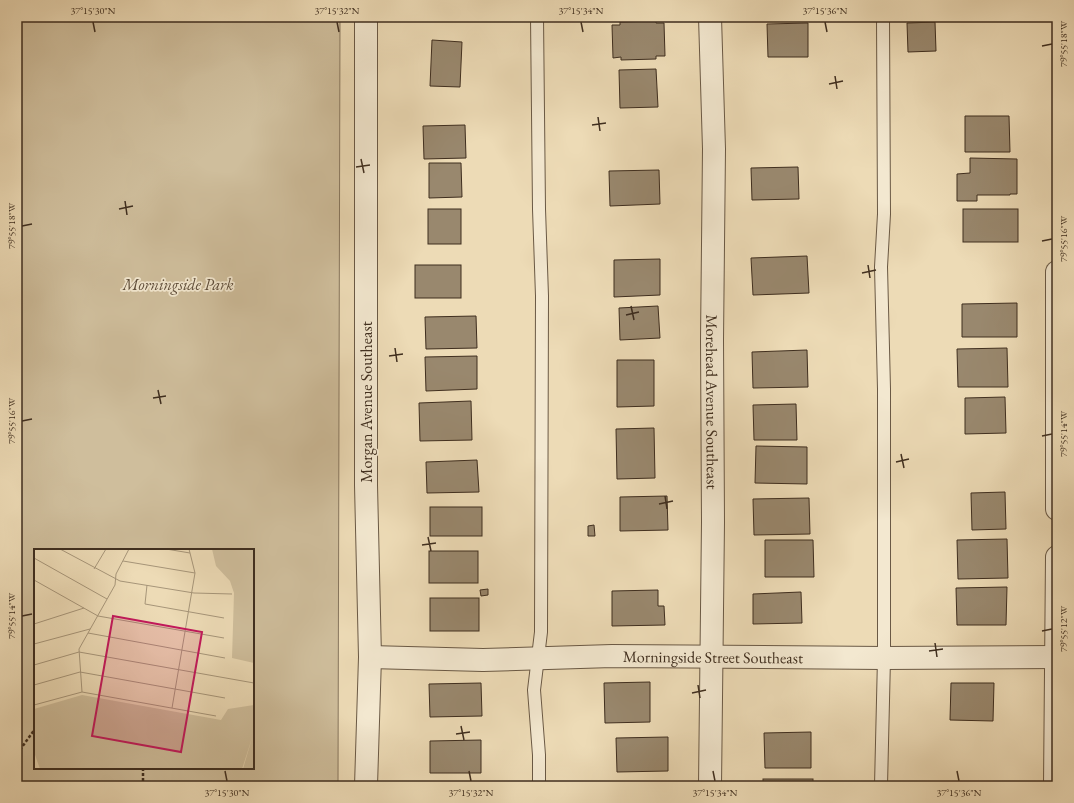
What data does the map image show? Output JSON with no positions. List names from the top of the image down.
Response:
{
  "streets": {
    "street": ["Morehead Avenue Southeast", "Morgan Avenue Southeast", "Morningside Street Southeast"]
  },
  "crossings": [
    ["Morehead Avenue Southeast", "Morningside Street Southeast"],
    ["Morgan Avenue Southeast", "Morningside Street Southeast"]
  ],
  "parks": ["Morningside Park"],
  "coordinates": [
    "37°15'30\"N",
    "37°15'32\"N",
    "37°15'34\"N",
    "37°15'36\"N",
    "79°55'18\"W",
    "79°55'16\"W",
    "79°55'14\"W",
    "79°55'12\"W"
  ]
}
